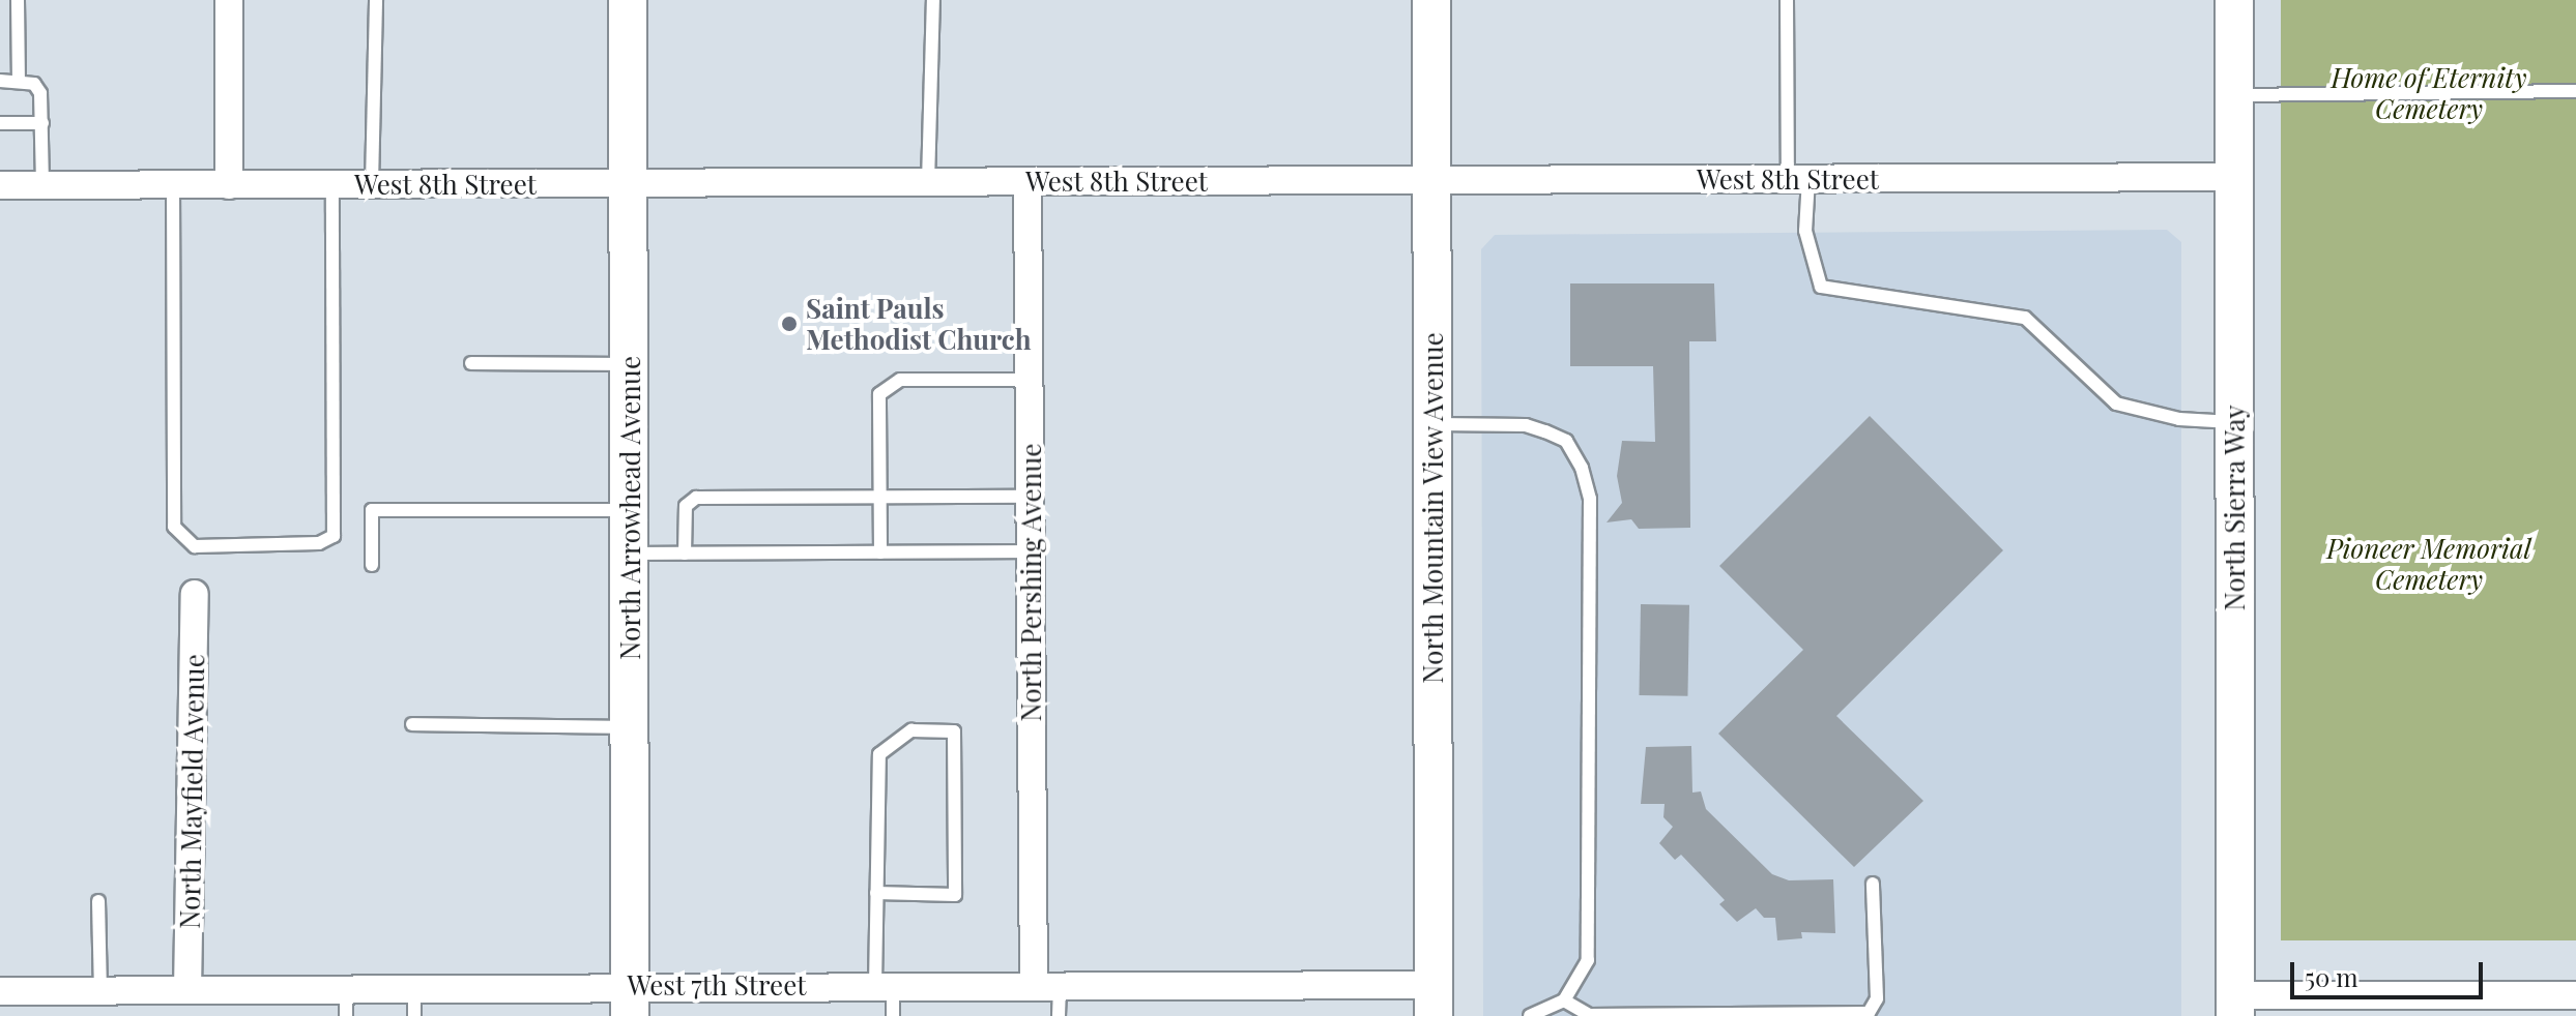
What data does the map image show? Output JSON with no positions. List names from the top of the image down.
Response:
{
  "streets": {
    "street": [
      "West 8th Street",
      "North Arrowhead Avenue",
      "North Mountain View Avenue",
      "North Sierra Way",
      "North Pershing Avenue",
      "North Mayfield Avenue",
      "West 7th Street"
    ]
  },
  "crossings": [
    ["West 8th Street", "North Arrowhead Avenue"],
    ["West 8th Street", "North Mountain View Avenue"],
    ["West 8th Street", "North Sierra Way"],
    ["West 8th Street", "North Pershing Avenue"],
    ["North Arrowhead Avenue", "West 7th Street"],
    ["North Mountain View Avenue", "West 7th Street"],
    ["North Pershing Avenue", "West 7th Street"],
    ["North Mayfield Avenue", "West 7th Street"]
  ],
  "parks": ["Home of Eternity Cemetery", "Pioneer Memorial Cemetery"],
  "places": ["Saint Pauls Methodist Church"],
  "scale_bar": "50 m"
}
